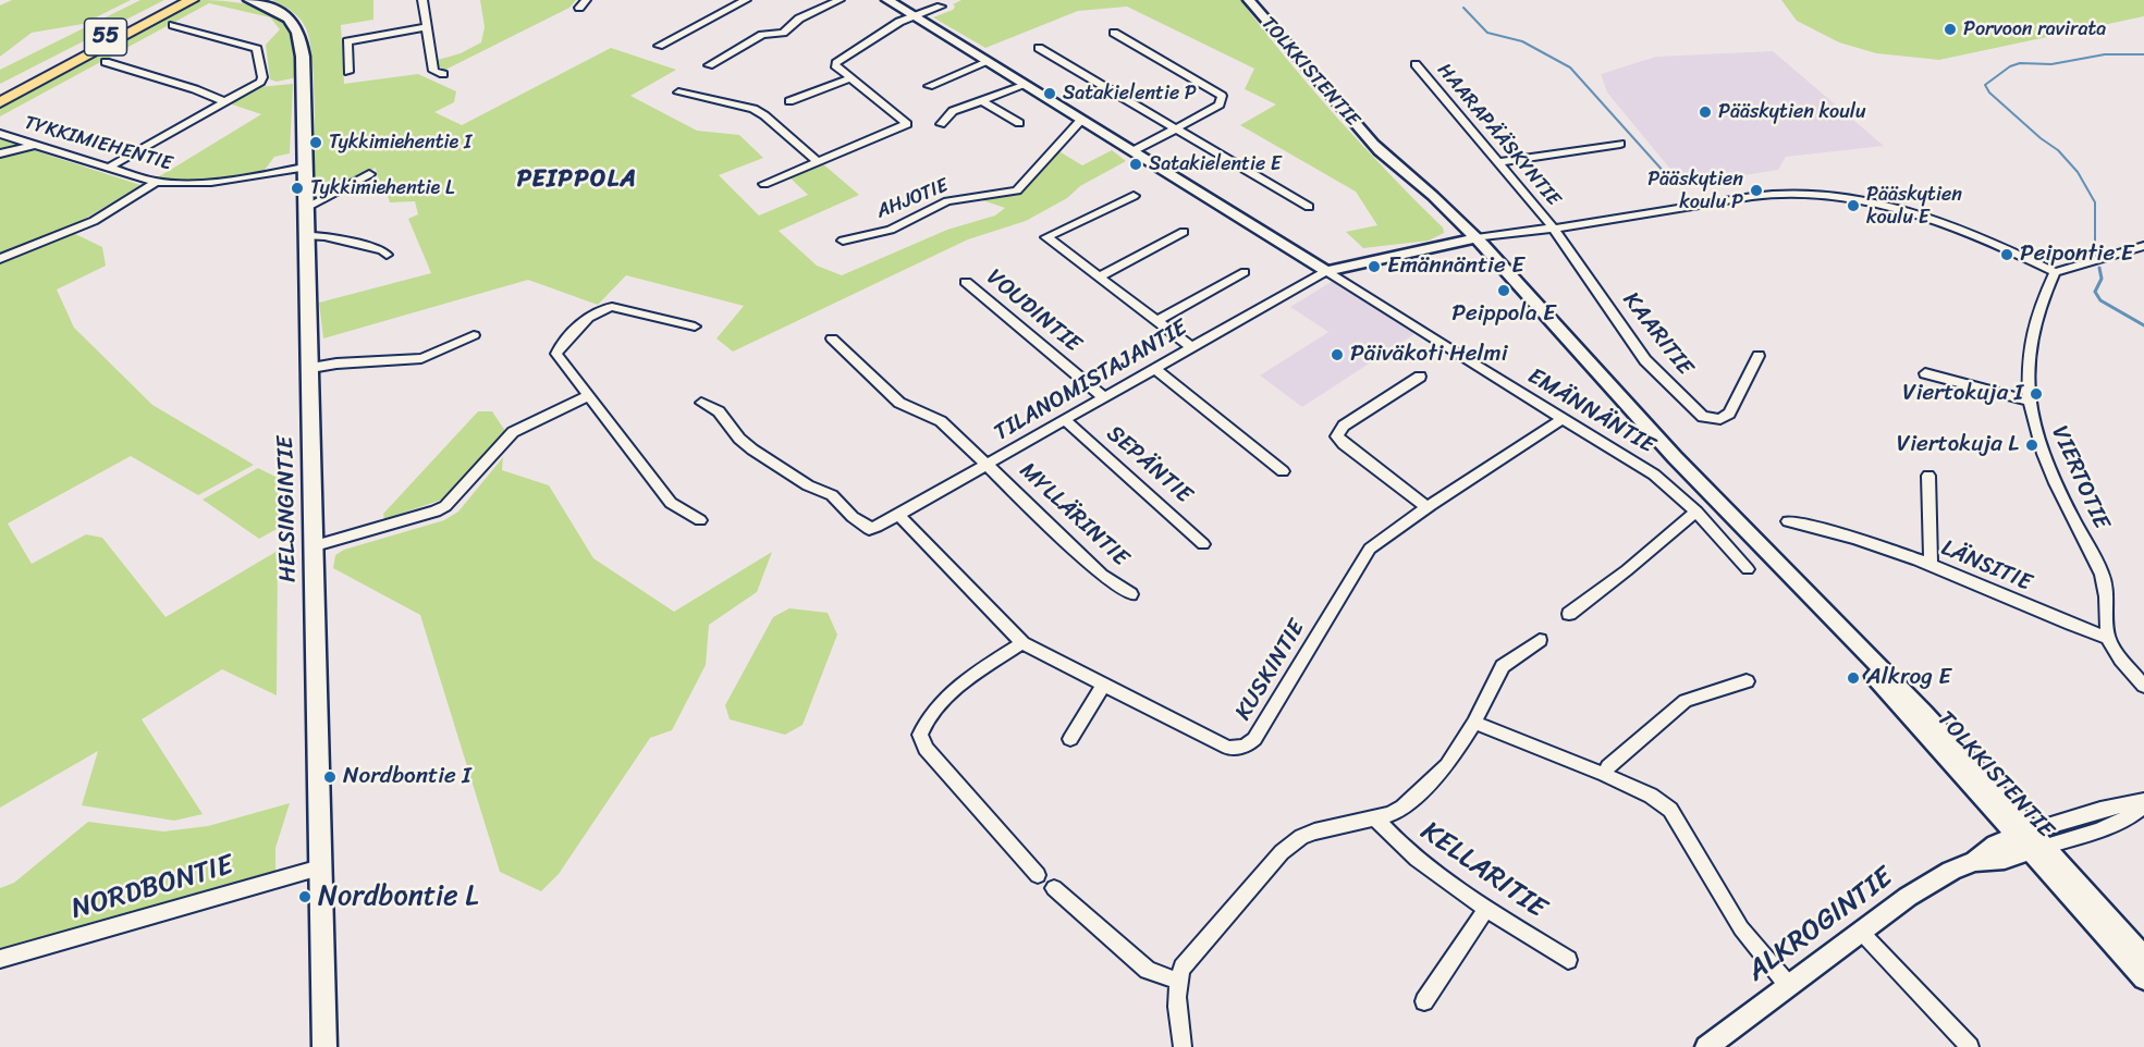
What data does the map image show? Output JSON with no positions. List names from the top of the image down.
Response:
{
  "streets": {
    "main road": ["55", "HELSINGINTIE"],
    "street": [
      "TOLKKISTENTIE",
      "HAARAPÄÄSKYNTIE",
      "TYKKIMIEHENTIE",
      "AHJOTIE",
      "VOUDINTIE",
      "KAARITIE",
      "TILANOMISTAJANTIE",
      "EMÄNNÄNTIE",
      "SEPÄNTIE",
      "VIERTOTIE",
      "MYLLÄRINTIE",
      "LÄNSITIE",
      "KUSKINTIE",
      "KELLARITIE",
      "NORDBONTIE",
      "ALKROGINTIE"
    ]
  },
  "crossings": [
    ["TOLKKISTENTIE", "ALKROGINTIE"],
    ["HAARAPÄÄSKYNTIE", "KAARITIE"],
    ["TYKKIMIEHENTIE", "HELSINGINTIE"],
    ["VOUDINTIE", "TILANOMISTAJANTIE"],
    ["TILANOMISTAJANTIE", "EMÄNNÄNTIE"],
    ["TILANOMISTAJANTIE", "SEPÄNTIE"],
    ["TILANOMISTAJANTIE", "MYLLÄRINTIE"],
    ["TILANOMISTAJANTIE", "KUSKINTIE"],
    ["EMÄNNÄNTIE", "KUSKINTIE"],
    ["VIERTOTIE", "LÄNSITIE"],
    ["HELSINGINTIE", "NORDBONTIE"]
  ],
  "districts": ["PEIPPOLA"],
  "places": [
    "Porvoon ravirata",
    "Satakielentie P",
    "Pääskytien koulu",
    "Tykkimiehentie I",
    "Satakielentie E",
    "Tykkimiehentie L",
    "Pääskytien koulu P",
    "Pääskytien koulu E",
    "Peipontie E",
    "Emännäntie E",
    "Peippola E",
    "Päiväkoti Helmi",
    "Viertokuja I",
    "Viertokuja L",
    "Alkrog E",
    "Nordbontie I",
    "Nordbontie L"
  ]
}
